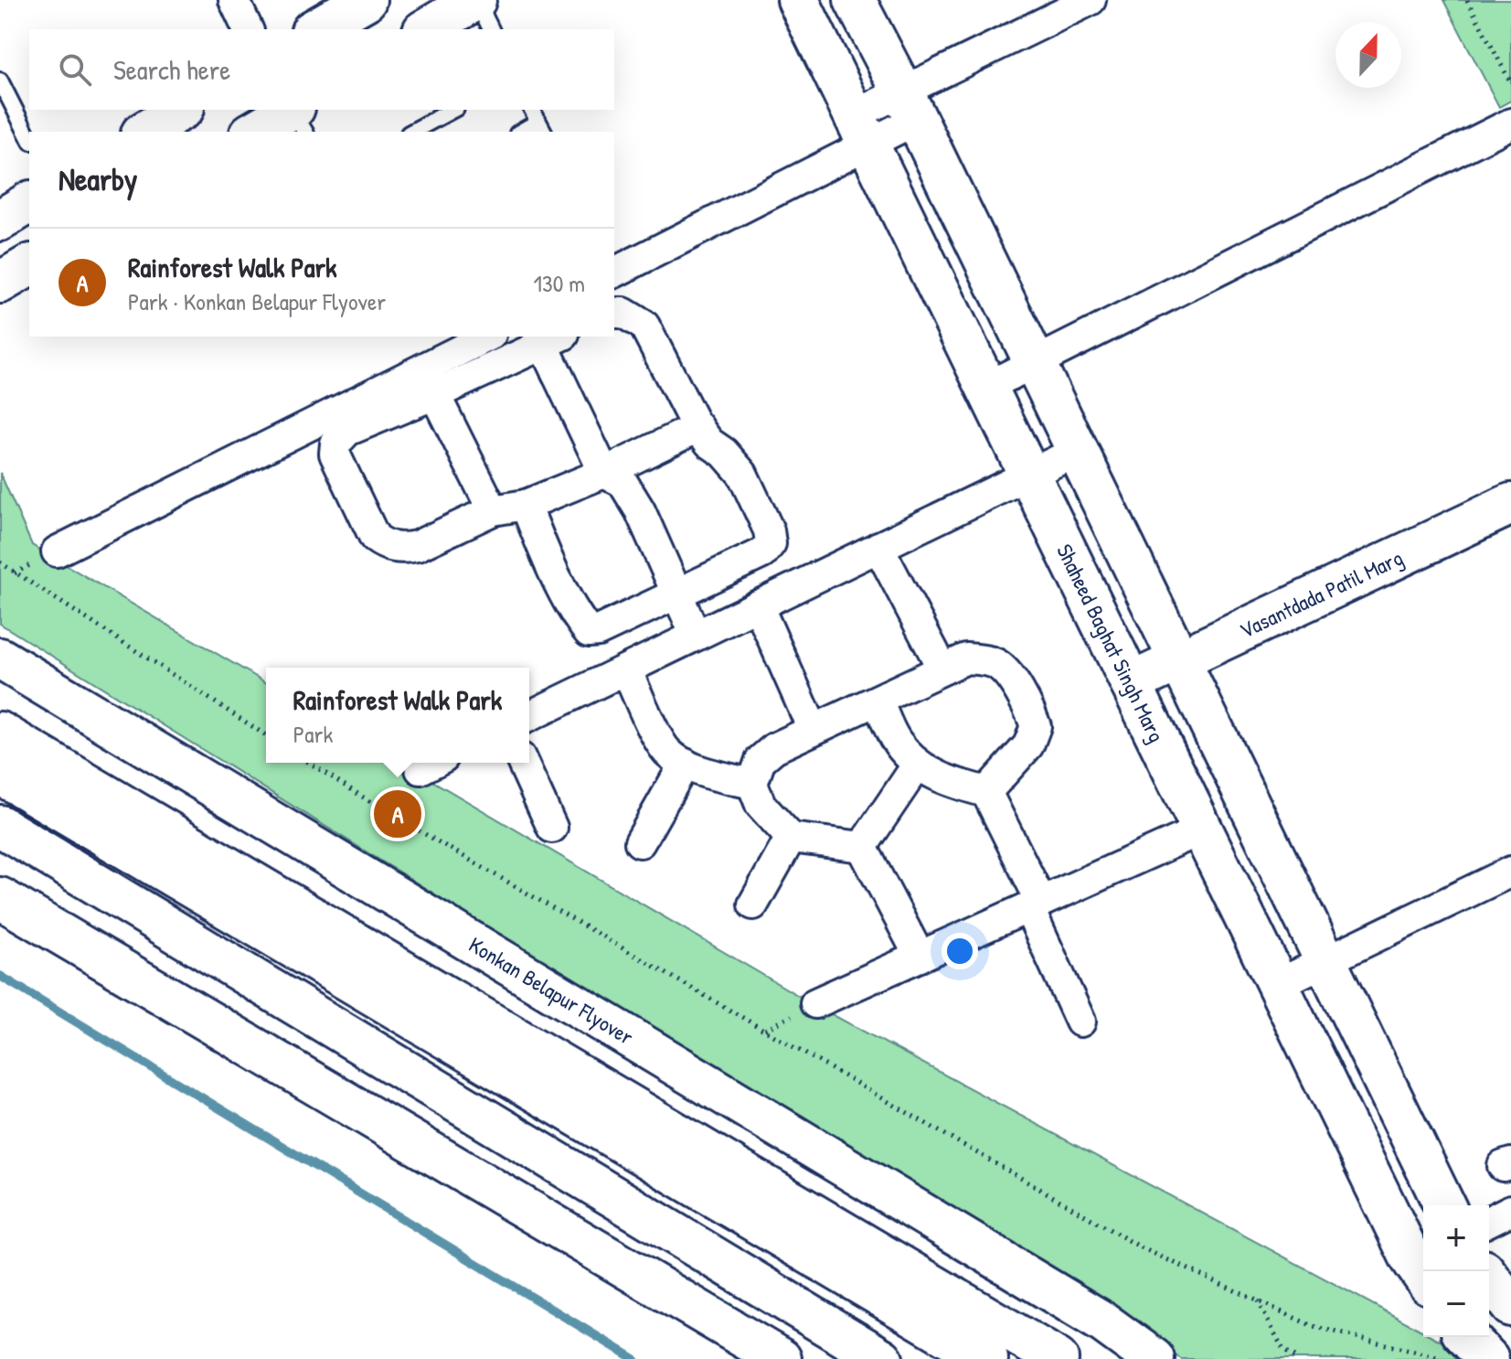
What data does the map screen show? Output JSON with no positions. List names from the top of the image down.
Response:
{
  "streets": {
    "main road": ["Vasantdada Patil Marg", "Shaheed Baghat Singh Marg", "Konkan Belapur Flyover"]
  },
  "crossings": [
    ["Vasantdada Patil Marg", "Shaheed Baghat Singh Marg"]
  ],
  "north": "top",
  "page": {
    "search": "Search here",
    "heading": "Nearby",
    "list": [
      {
        "mark": "A",
        "name": "Rainforest Walk Park",
        "note": "Park · Konkan Belapur Flyover",
        "value": "130 m"
      }
    ],
    "popup": ["Rainforest Walk Park", "Park"],
    "pins": "A",
    "map_buttons": ["+", "−"]
  }
}
